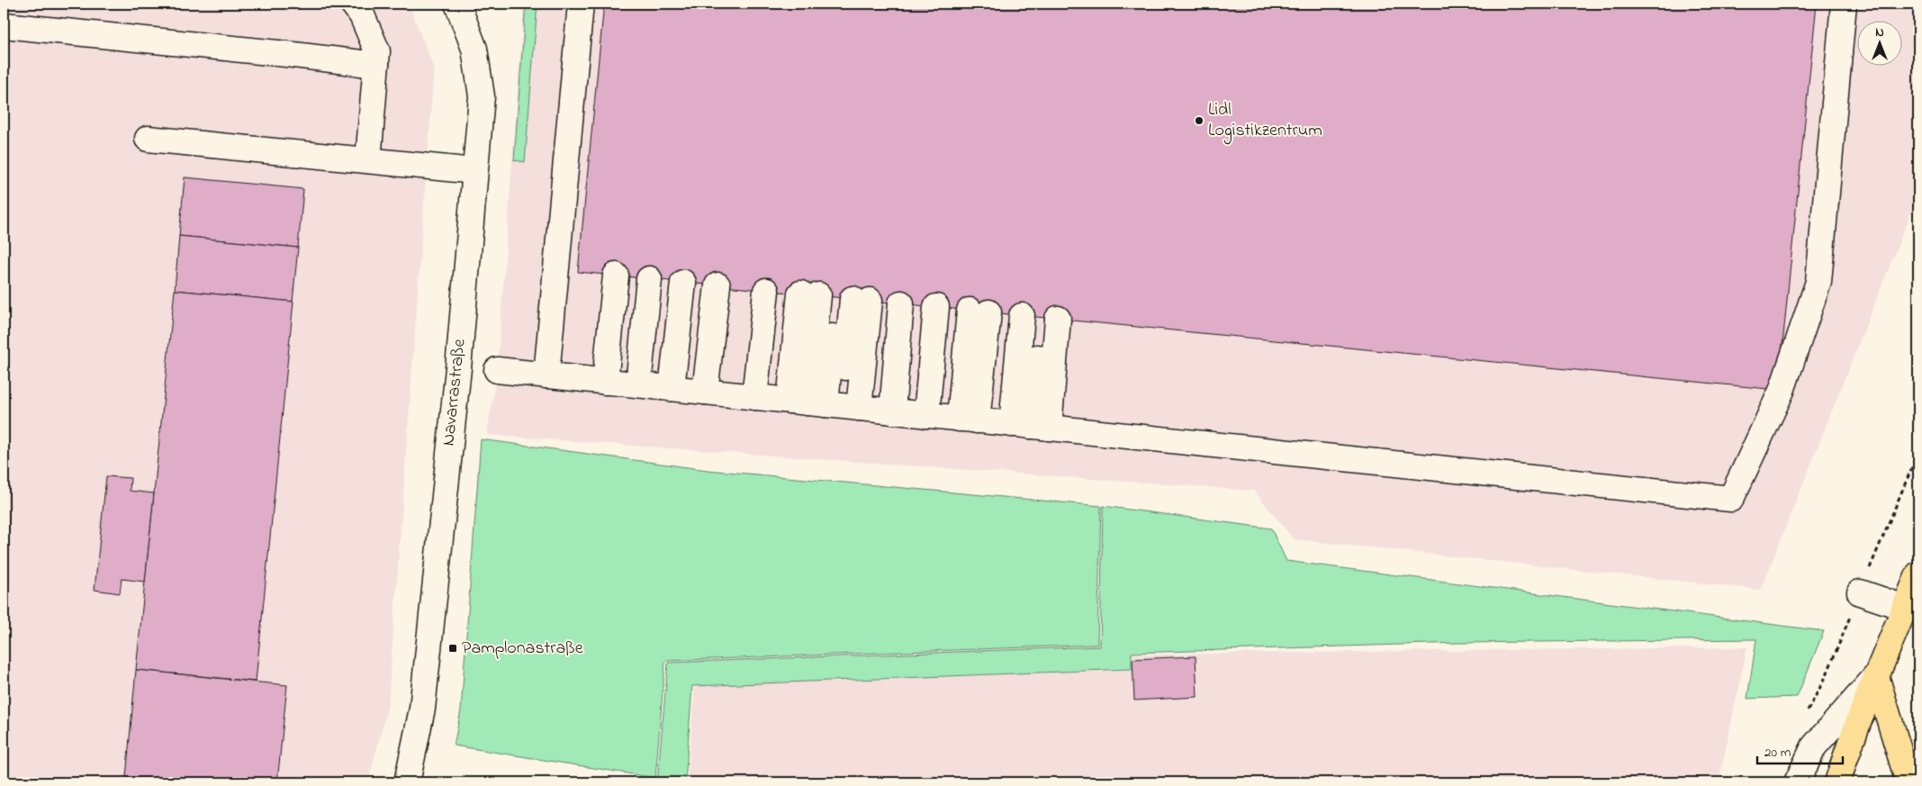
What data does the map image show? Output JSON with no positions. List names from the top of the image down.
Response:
{
  "streets": {
    "street": ["Navarrastraße"]
  },
  "places": {
    "other": ["Lidl Logistikzentrum"],
    "transit": ["Pamplonastraße"]
  },
  "scale_bar": "20 m",
  "north": "top"
}
